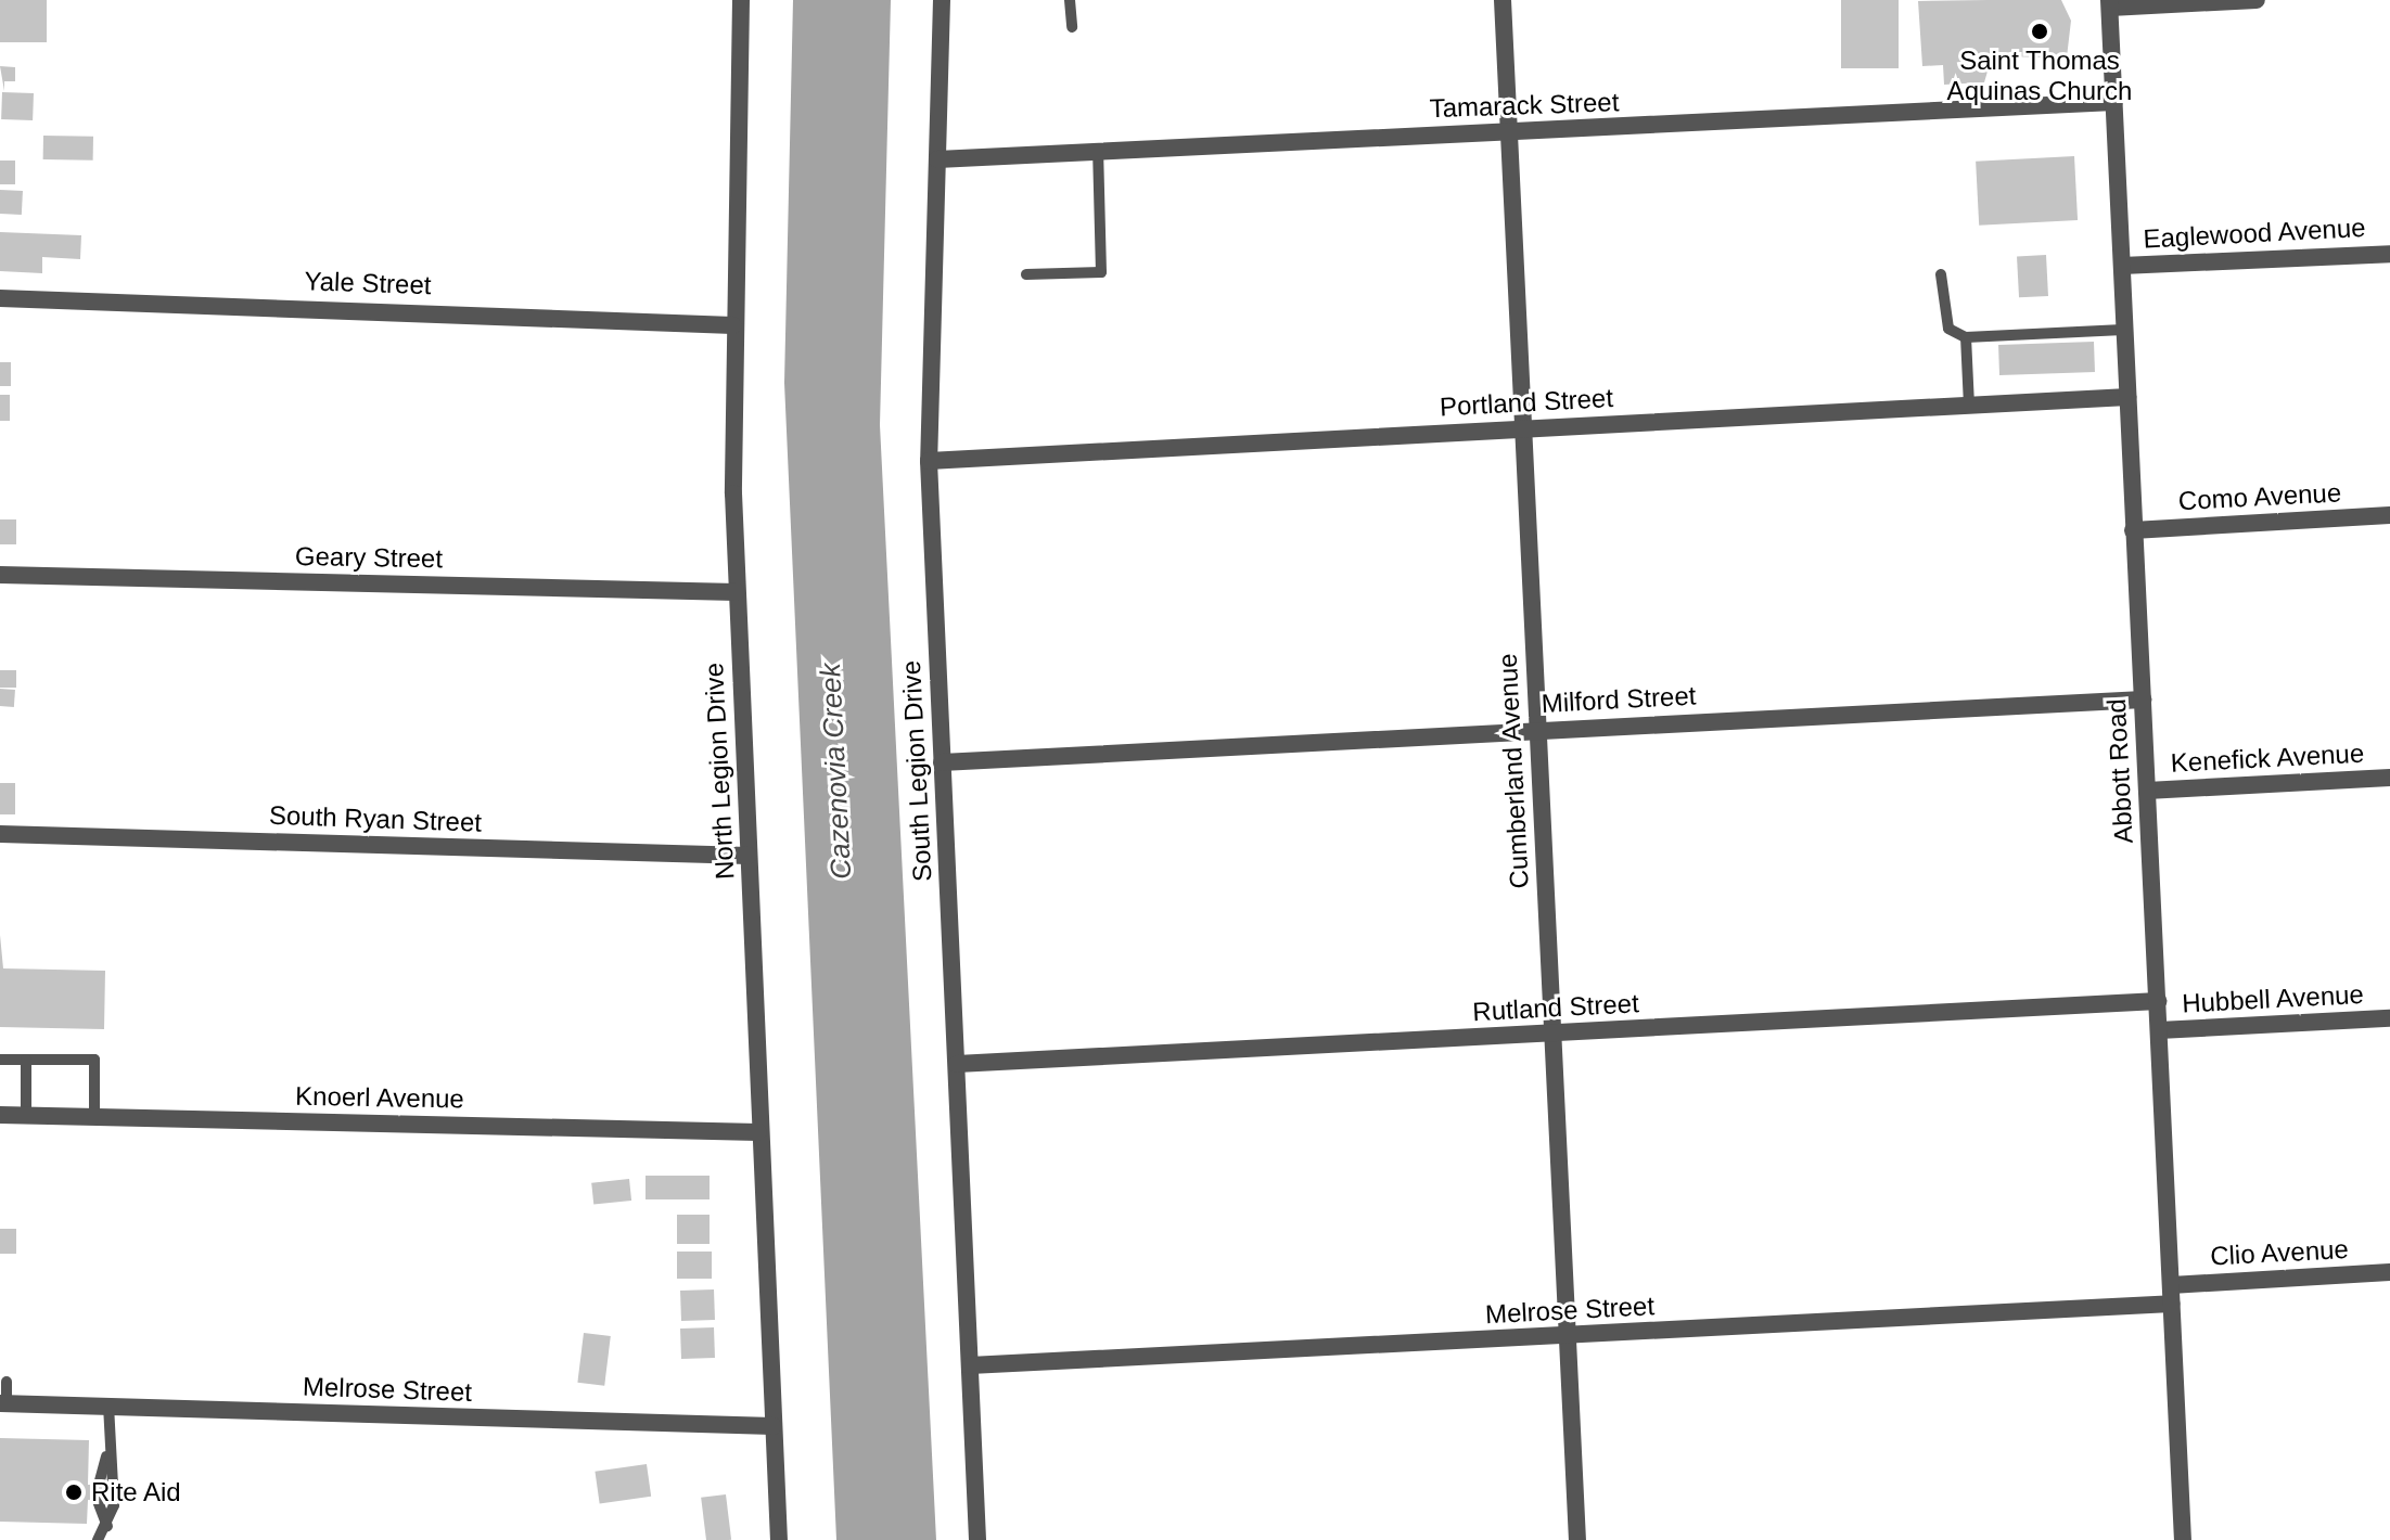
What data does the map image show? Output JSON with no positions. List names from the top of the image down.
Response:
{
  "streets": {
    "street": [
      "Tamarack Street",
      "Eaglewood Avenue",
      "Yale Street",
      "Portland Street",
      "Como Avenue",
      "Geary Street",
      "Milford Street",
      "Kenefick Avenue",
      "North Legion Drive",
      "South Legion Drive",
      "Cumberland Avenue",
      "Abbott Road",
      "South Ryan Street",
      "Hubbell Avenue",
      "Rutland Street",
      "Knoerl Avenue",
      "Clio Avenue",
      "Melrose Street"
    ]
  },
  "crossings": [
    ["Tamarack Street", "South Legion Drive"],
    ["Tamarack Street", "Cumberland Avenue"],
    ["Tamarack Street", "Abbott Road"],
    ["Eaglewood Avenue", "Abbott Road"],
    ["Yale Street", "North Legion Drive"],
    ["Portland Street", "South Legion Drive"],
    ["Portland Street", "Cumberland Avenue"],
    ["Portland Street", "Abbott Road"],
    ["Como Avenue", "Abbott Road"],
    ["Geary Street", "North Legion Drive"],
    ["Milford Street", "South Legion Drive"],
    ["Milford Street", "Cumberland Avenue"],
    ["Milford Street", "Abbott Road"],
    ["Kenefick Avenue", "Abbott Road"],
    ["North Legion Drive", "South Ryan Street"],
    ["North Legion Drive", "Knoerl Avenue"],
    ["North Legion Drive", "Melrose Street"],
    ["South Legion Drive", "Rutland Street"],
    ["South Legion Drive", "Melrose Street"],
    ["Cumberland Avenue", "Rutland Street"],
    ["Cumberland Avenue", "Melrose Street"],
    ["Abbott Road", "Hubbell Avenue"],
    ["Abbott Road", "Rutland Street"],
    ["Abbott Road", "Clio Avenue"],
    ["Abbott Road", "Melrose Street"]
  ],
  "water": ["Cazenovia Creek"],
  "places": ["Saint Thomas Aquinas Church", "Rite Aid"]
}
